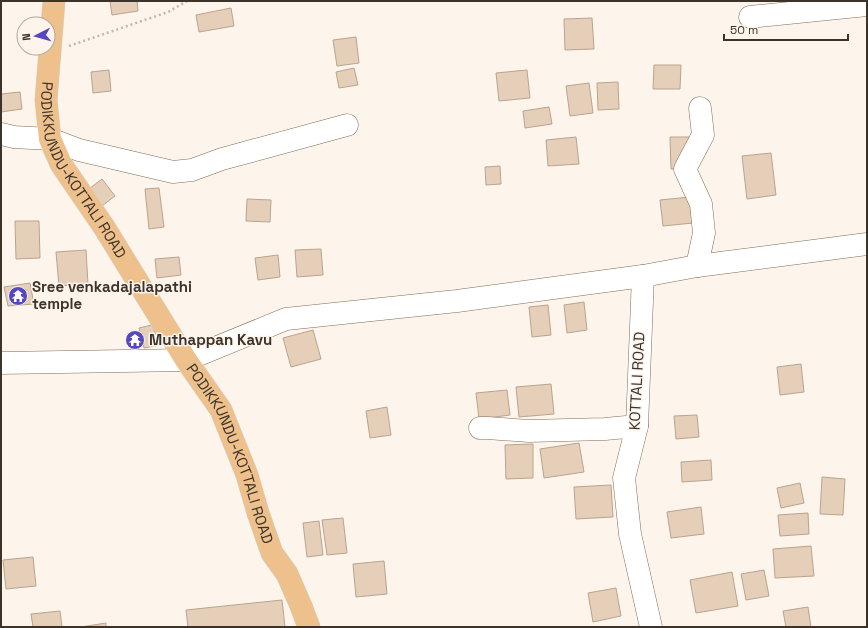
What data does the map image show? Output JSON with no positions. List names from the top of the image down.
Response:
{
  "streets": {
    "main road": ["PODIKKUNDU-KOTTALI ROAD"],
    "street": ["KOTTALI ROAD"]
  },
  "places": {
    "temple": ["Sree venkadajalapathi temple", "Muthappan Kavu"]
  },
  "scale_bar": "50 m",
  "north": "left"
}
